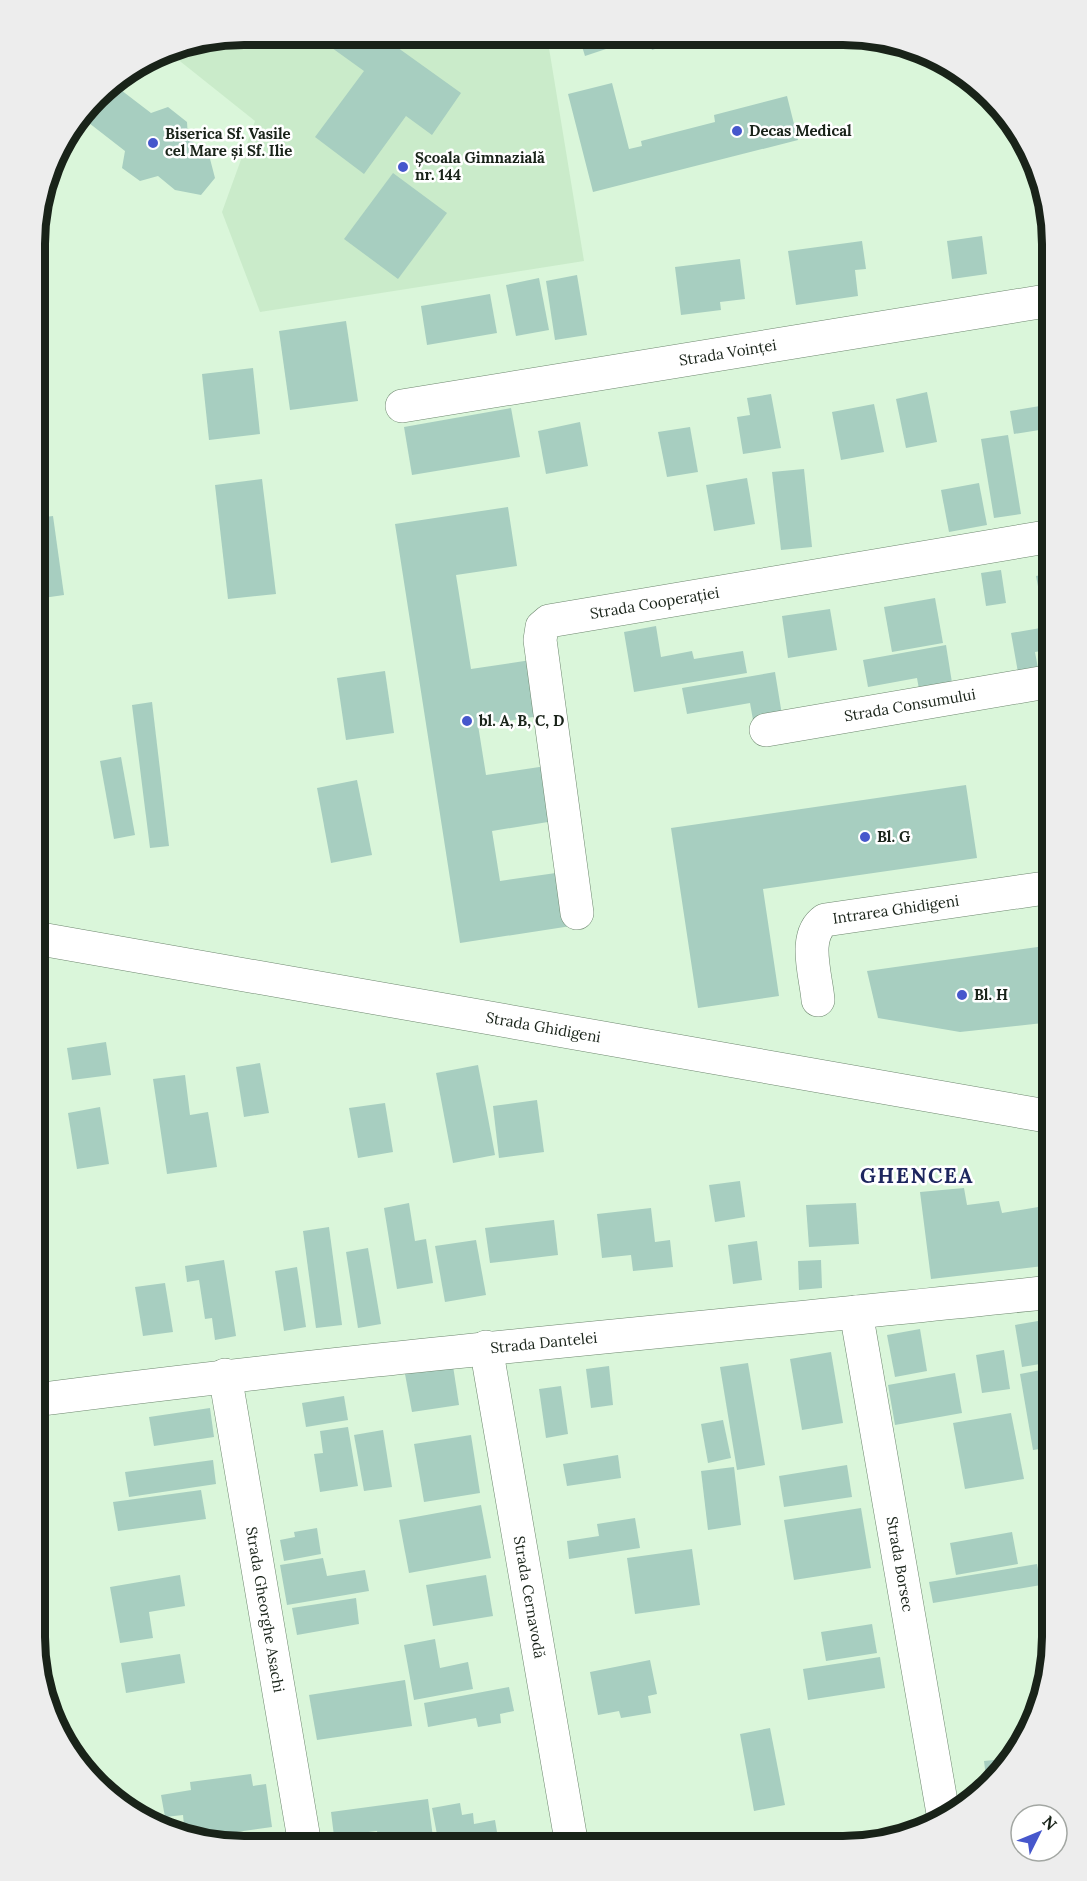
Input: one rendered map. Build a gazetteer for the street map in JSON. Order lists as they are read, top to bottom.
{
  "streets": {
    "street": [
      "Strada Voinței",
      "Strada Cooperației",
      "Strada Consumului",
      "Intrarea Ghidigeni",
      "Strada Ghidigeni",
      "Strada Dantelei",
      "Strada Borsec",
      "Strada Cernavodă",
      "Strada Gheorghe Asachi"
    ]
  },
  "crossings": [
    ["Strada Dantelei", "Strada Borsec"],
    ["Strada Dantelei", "Strada Cernavodă"],
    ["Strada Dantelei", "Strada Gheorghe Asachi"]
  ],
  "districts": ["GHENCEA"],
  "places": [
    "Decas Medical",
    "Biserica Sf. Vasile cel Mare și Sf. Ilie",
    "Școala Gimnazială nr. 144",
    "bl. A, B, C, D",
    "Bl. G",
    "Bl. H"
  ],
  "north": "top right"
}
